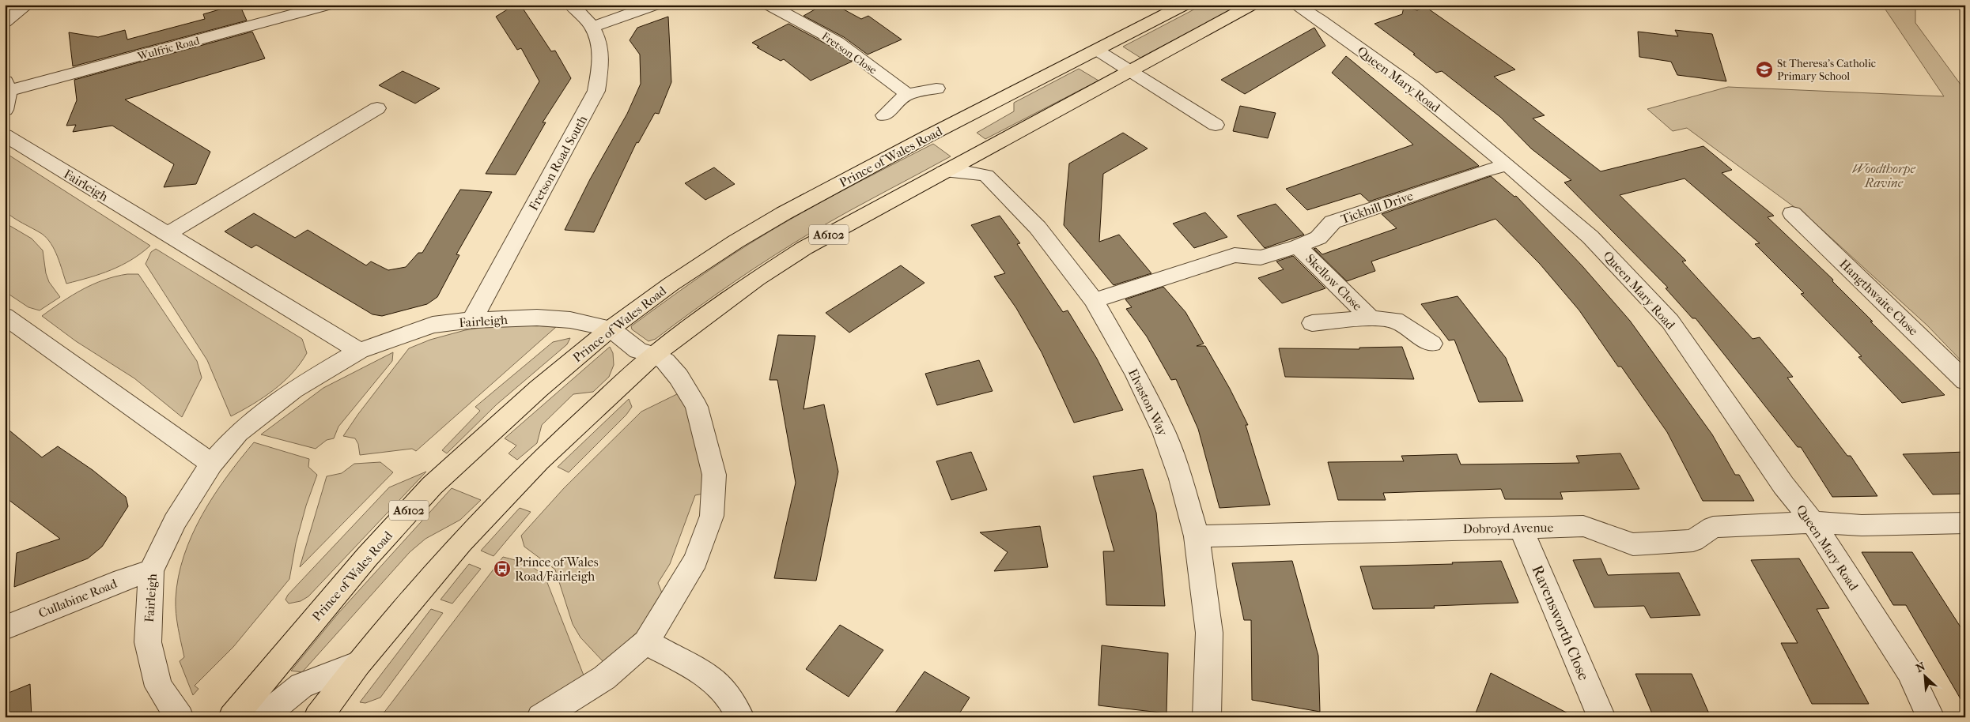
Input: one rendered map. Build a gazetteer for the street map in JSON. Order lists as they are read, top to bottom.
{
  "streets": {
    "highway": ["Prince of Wales Road", "A6102"],
    "street": [
      "Wulfric Road",
      "Fretson Close",
      "Queen Mary Road",
      "Fretson Road South",
      "Fairleigh",
      "Tickhill Drive",
      "Skellow Close",
      "Hangthwaite Close",
      "Elvaston Way",
      "Dobroyd Avenue",
      "Cullabine Road",
      "Ravensworth Close"
    ]
  },
  "crossings": [
    ["Queen Mary Road", "Tickhill Drive"],
    ["Queen Mary Road", "Dobroyd Avenue"],
    ["Prince of Wales Road", "Fairleigh"],
    ["Fretson Road South", "Fairleigh"],
    ["Fairleigh", "Cullabine Road"],
    ["Tickhill Drive", "Skellow Close"],
    ["Tickhill Drive", "Elvaston Way"],
    ["A6102", "Elvaston Way"],
    ["Elvaston Way", "Dobroyd Avenue"],
    ["Dobroyd Avenue", "Ravensworth Close"]
  ],
  "parks": ["Woodthorpe Ravine"],
  "places": {
    "school or university": ["St Theresa's Catholic Primary School"],
    "bus stop": ["Prince of Wales Road/Fairleigh"]
  },
  "north": "top left"
}
